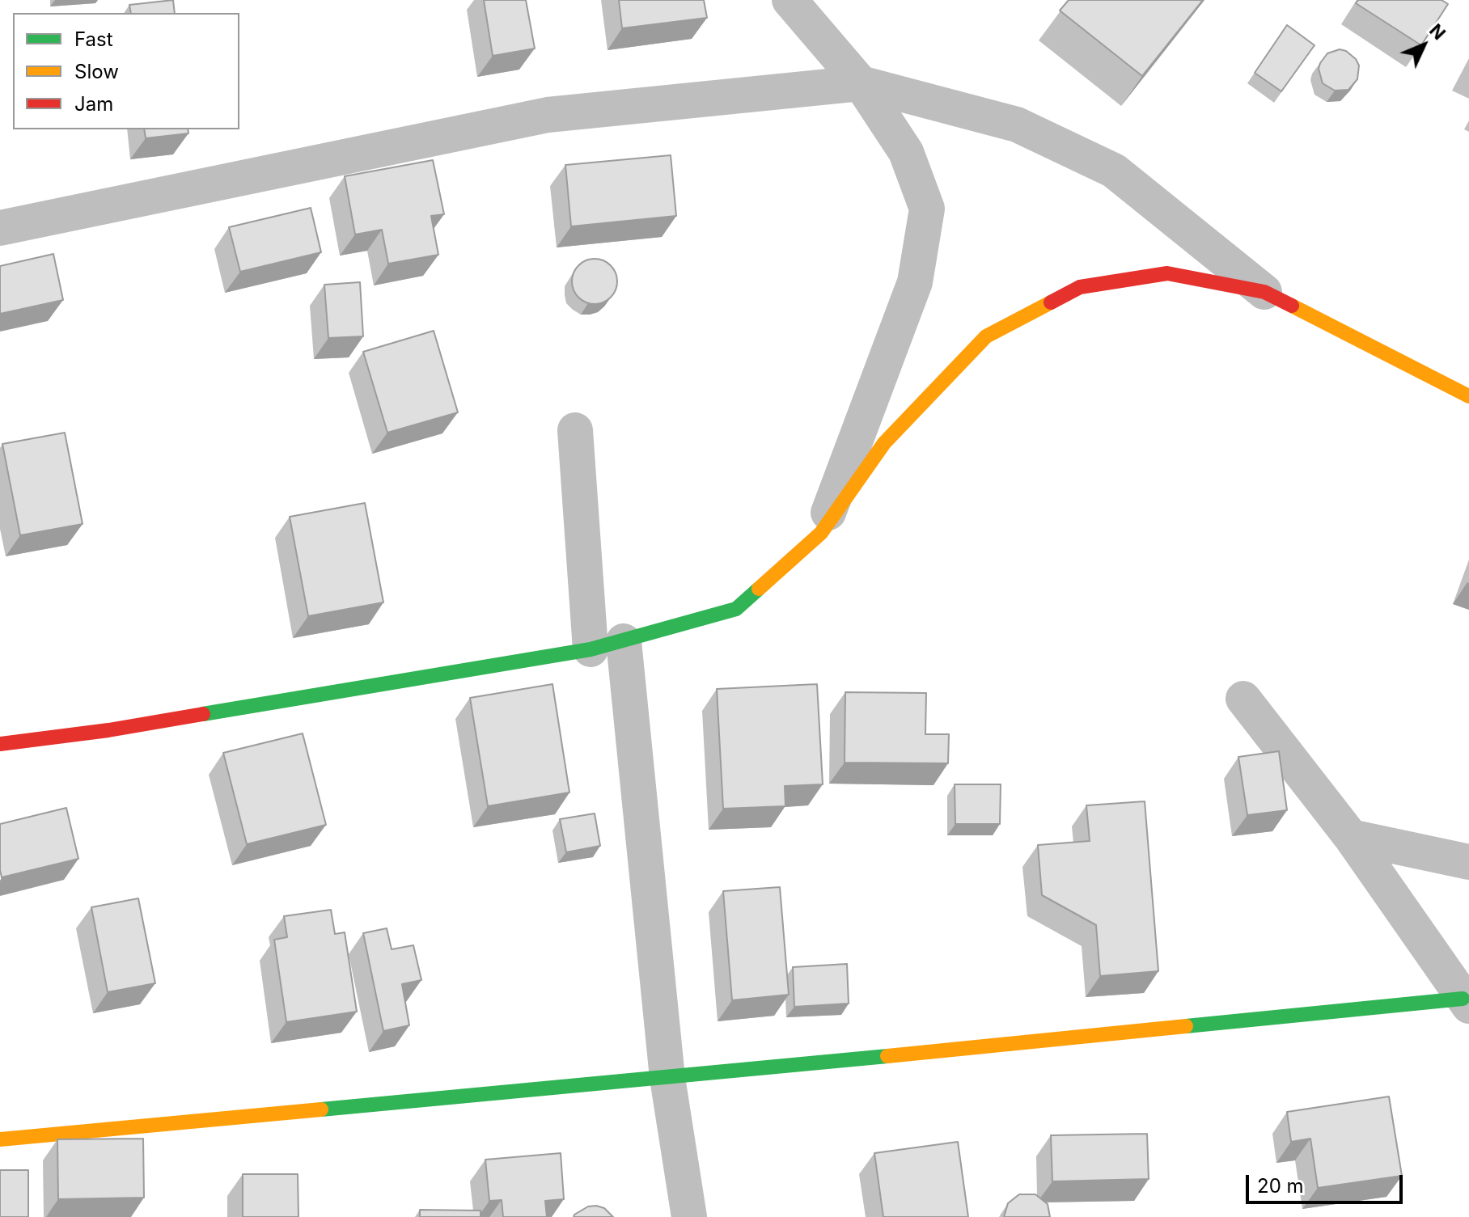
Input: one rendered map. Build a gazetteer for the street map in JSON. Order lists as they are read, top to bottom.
{
  "legend": ["Fast", "Slow", "Jam"],
  "scale_bar": "20 m",
  "north": "top right"
}
